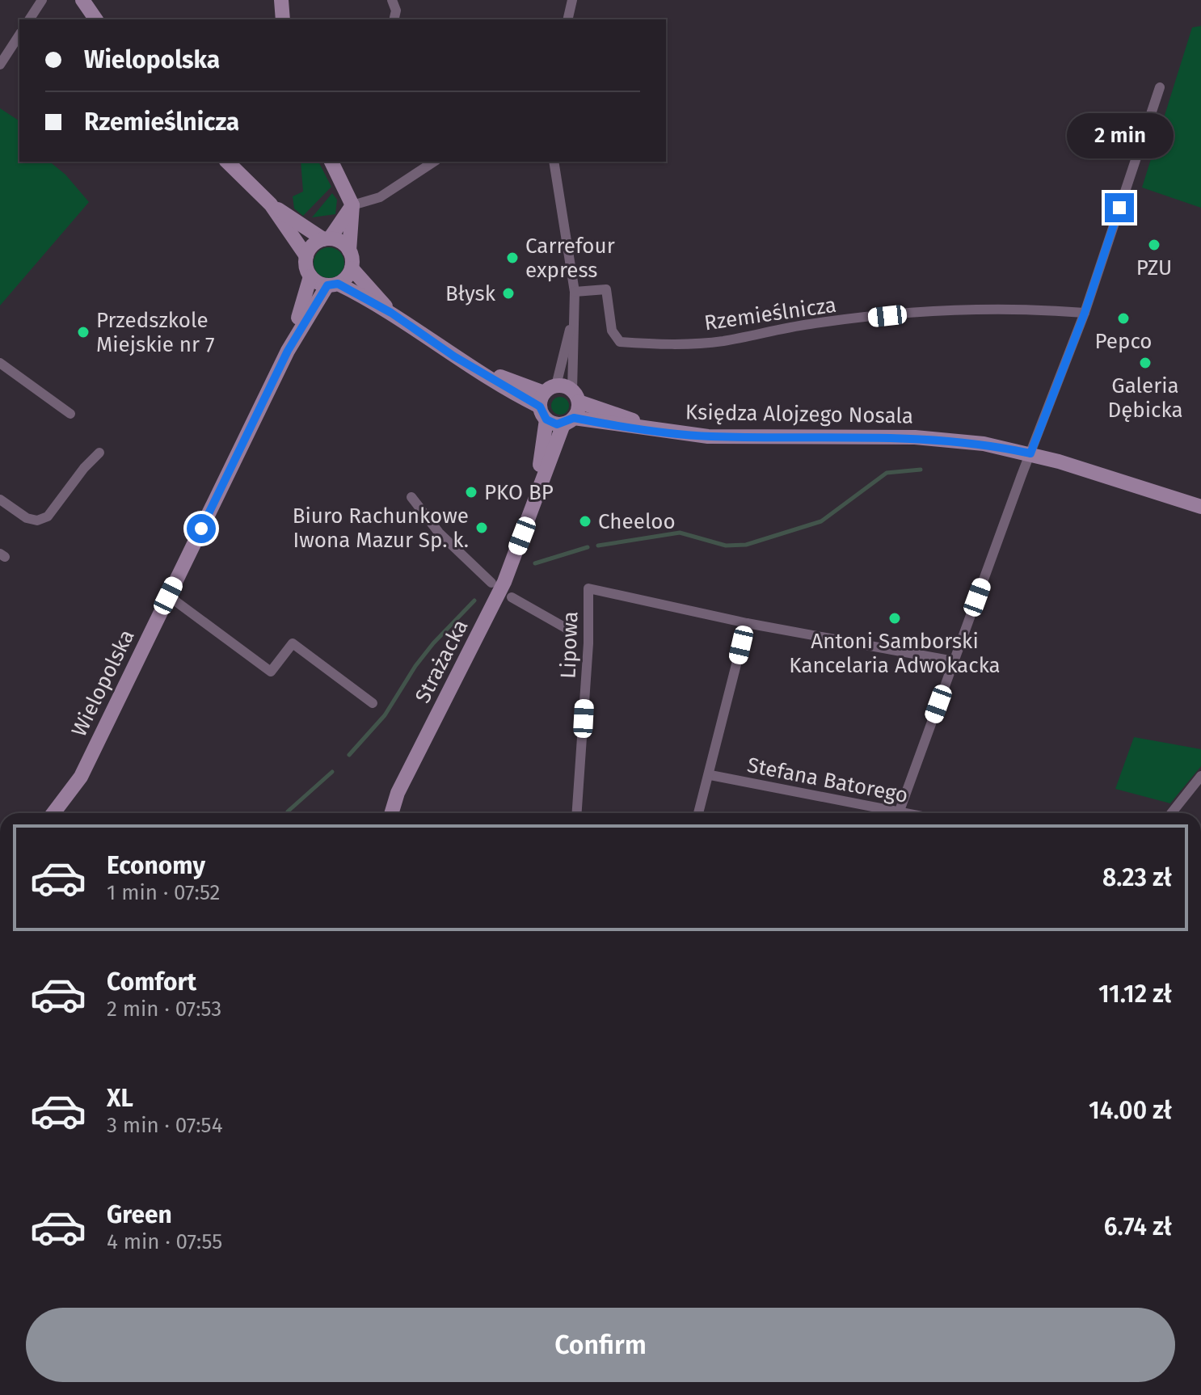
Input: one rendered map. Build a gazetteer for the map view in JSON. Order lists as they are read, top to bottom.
{
  "streets": {
    "street": [
      "Rzemieślnicza",
      "Księdza Alojzego Nosala",
      "Lipowa",
      "Strażacka",
      "Wielopolska",
      "Stefana Batorego"
    ]
  },
  "crossings": [
    ["Rzemieślnicza", "Strażacka"],
    ["Księdza Alojzego Nosala", "Strażacka"]
  ],
  "places": [
    "PZU",
    "Carrefour express",
    "Błysk",
    "Pepco",
    "Przedszkole Miejskie nr 7",
    "Galeria Dębicka",
    "PKO BP",
    "Cheeloo",
    "Biuro Rachunkowe Iwona Mazur Sp. k.",
    "Antoni Samborski Kancelaria Adwokacka"
  ],
  "page": {
    "banner": ["Wielopolska", "Rzemieślnicza"],
    "bubble": "2 min",
    "list": [
      {
        "name": "Economy",
        "note": "1 min · 07:52",
        "value": "8.23 zł"
      },
      {
        "name": "Comfort",
        "note": "2 min · 07:53",
        "value": "11.12 zł"
      },
      {
        "name": "XL",
        "note": "3 min · 07:54",
        "value": "14.00 zł"
      },
      {
        "name": "Green",
        "note": "4 min · 07:55",
        "value": "6.74 zł"
      }
    ],
    "buttons": "Confirm"
  }
}
